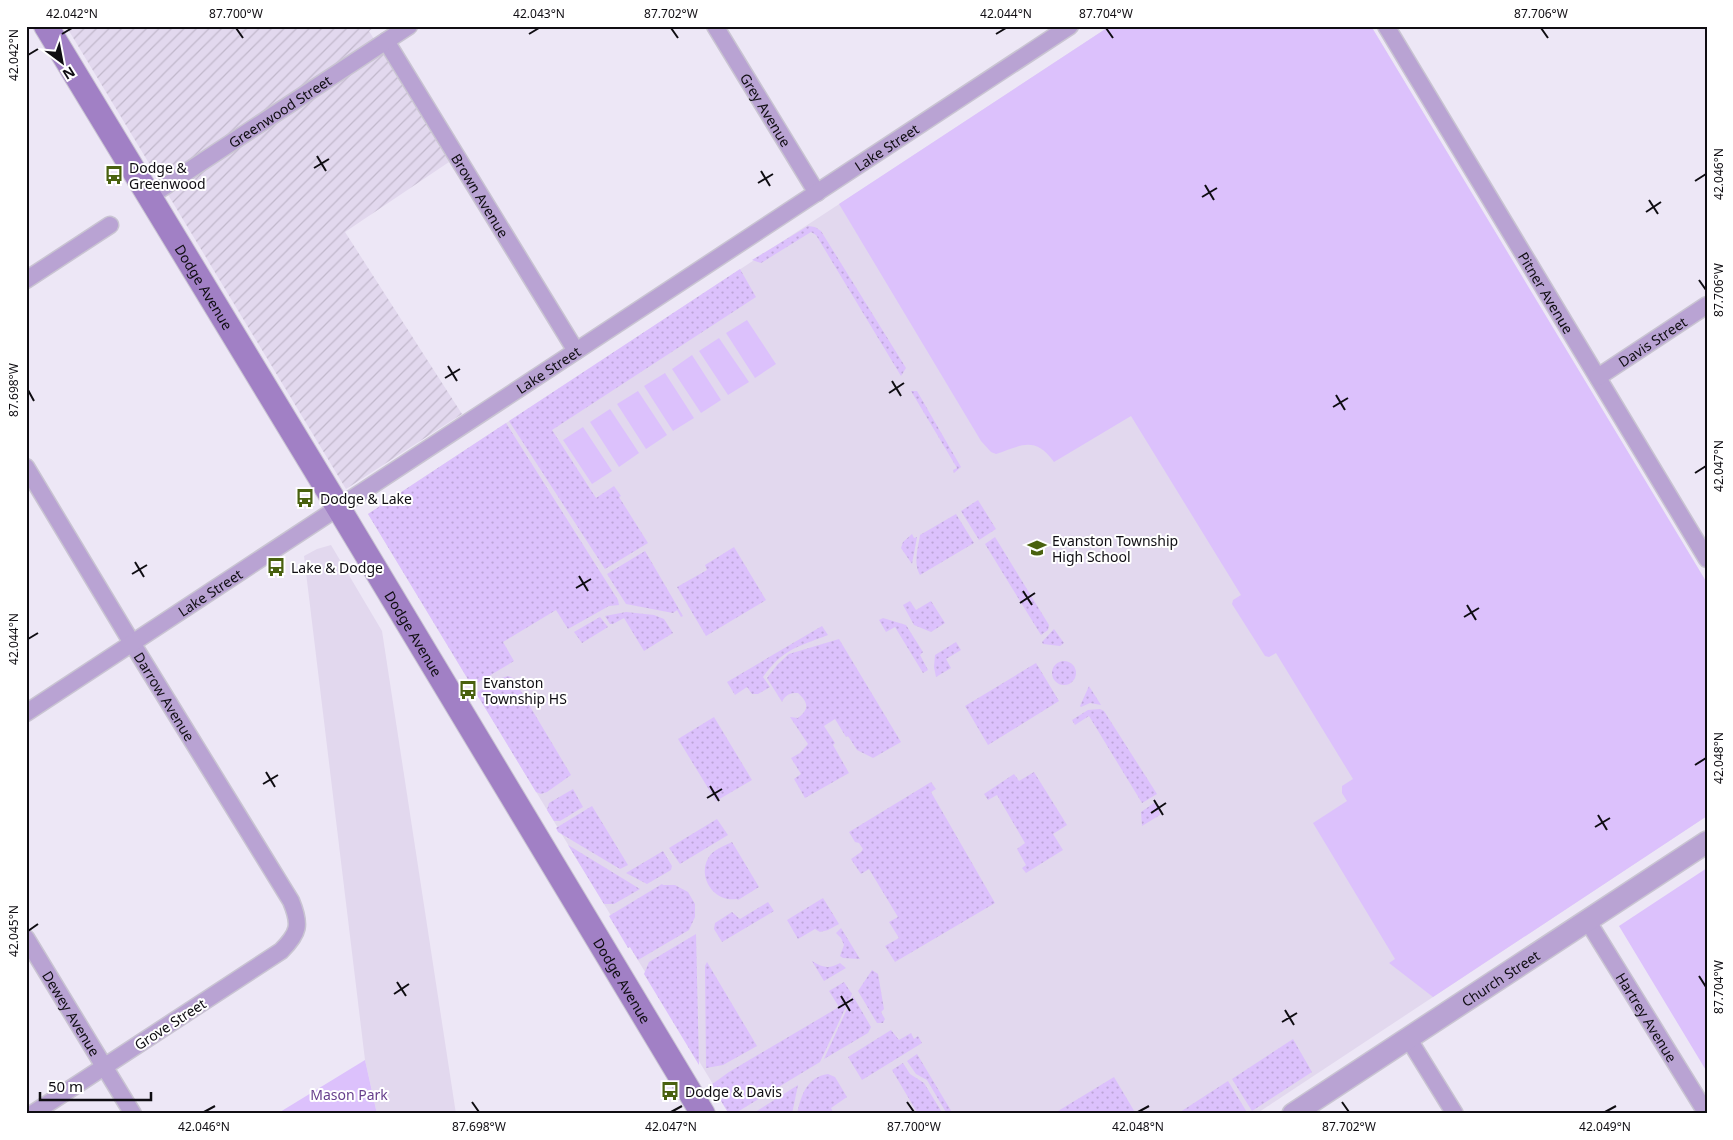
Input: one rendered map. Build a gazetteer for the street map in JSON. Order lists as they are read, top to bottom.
{
  "streets": {
    "main road": ["Dodge Avenue"],
    "street": [
      "Grey Avenue",
      "Greenwood Street",
      "Lake Street",
      "Brown Avenue",
      "Pitner Avenue",
      "Davis Street",
      "Darrow Avenue",
      "Church Street",
      "Dewey Avenue",
      "Hartrey Avenue",
      "Grove Street"
    ]
  },
  "crossings": [
    ["Grey Avenue", "Lake Street"],
    ["Greenwood Street", "Brown Avenue"],
    ["Greenwood Street", "Dodge Avenue"],
    ["Lake Street", "Brown Avenue"],
    ["Lake Street", "Dodge Avenue"],
    ["Lake Street", "Darrow Avenue"],
    ["Pitner Avenue", "Davis Street"],
    ["Darrow Avenue", "Grove Street"],
    ["Church Street", "Hartrey Avenue"],
    ["Dewey Avenue", "Grove Street"]
  ],
  "parks": ["Mason Park"],
  "places": {
    "bus stop": [
      "Dodge & Greenwood",
      "Dodge & Lake",
      "Lake & Dodge",
      "Evanston Township HS",
      "Dodge & Davis"
    ],
    "school or university": ["Evanston Township High School"]
  },
  "scale_bar": "50 m",
  "north": "bottom right",
  "coordinates": [
    "42.042°N",
    "87.700°W",
    "42.043°N",
    "87.702°W",
    "42.044°N",
    "87.704°W",
    "87.706°W",
    "42.046°N",
    "87.698°W",
    "42.047°N",
    "42.048°N",
    "42.045°N",
    "42.049°N"
  ]
}
